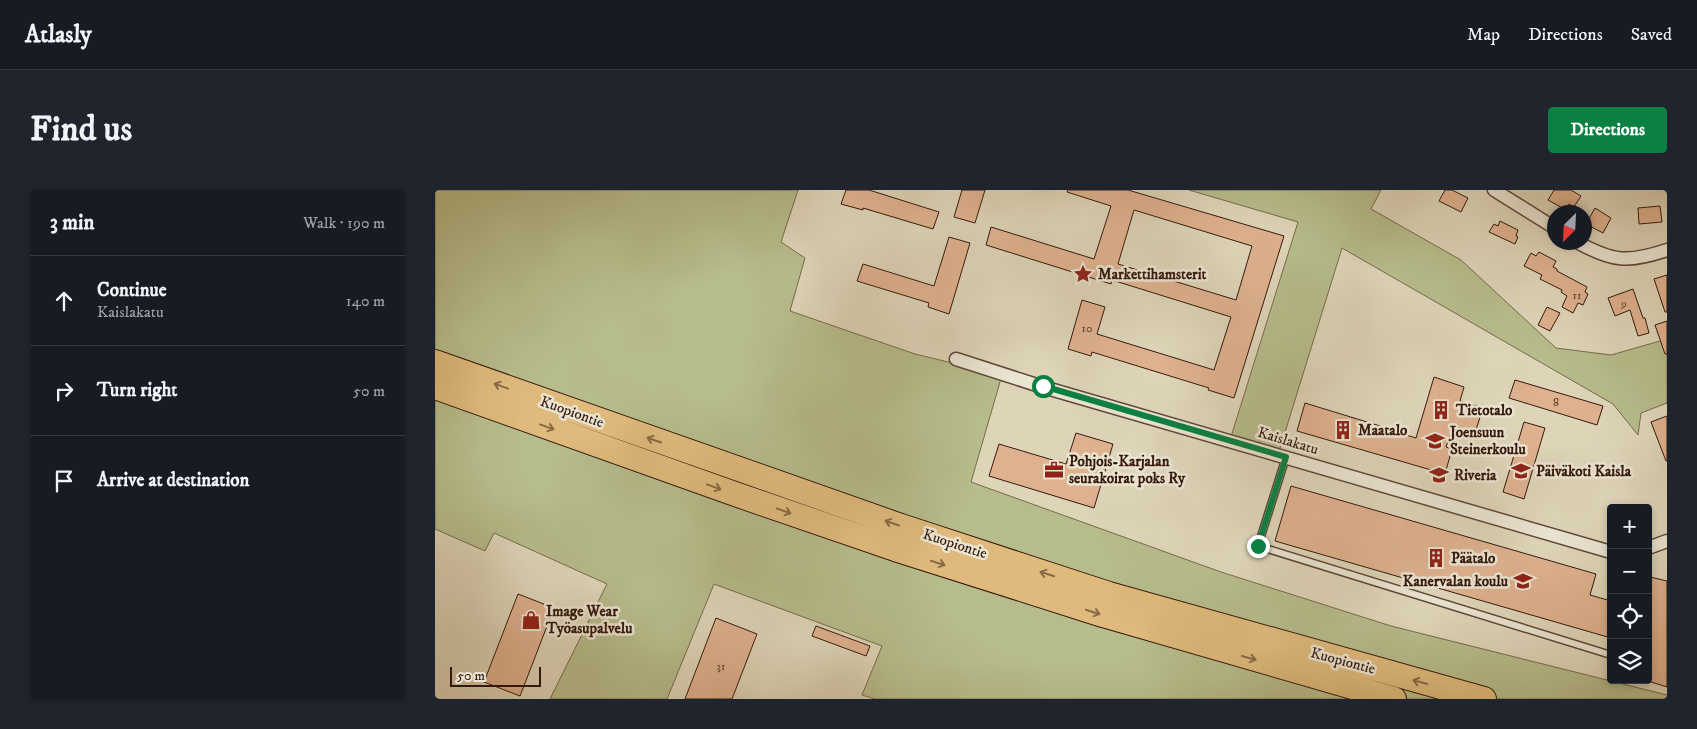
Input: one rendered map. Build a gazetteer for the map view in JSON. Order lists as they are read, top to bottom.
{
  "streets": {
    "highway": ["Kuopiontie"],
    "street": ["Kaislakatu"]
  },
  "places": {
    "place": ["Markettihamsterit"],
    "building": ["Tietotalo", "Maatalo", "Päätalo"],
    "school or university": [
      "Joensuun Steinerkoulu",
      "Päiväkoti Kaisla",
      "Riveria",
      "Kanervalan koulu"
    ],
    "office": ["Pohjois-Karjalan seurakoirat poks Ry"],
    "shop": ["Image Wear Työasupalvelu"]
  },
  "house_numbers": [
    "11",
    "9",
    "10",
    "8",
    "31"
  ],
  "scale_bar": "50 m",
  "north": "bottom left",
  "page": {
    "header": "Atlasly",
    "nav": ["Map", "Directions", "Saved"],
    "buttons": "Directions",
    "title": "Find us",
    "heading": ["3 min", "Walk · 190 m"],
    "list": [
      ["Continue", "Kaislakatu", "140 m"],
      ["Turn right", "50 m"],
      "Arrive at destination"
    ],
    "map_buttons": ["+", "−"],
    "scale": "50 m"
  }
}
